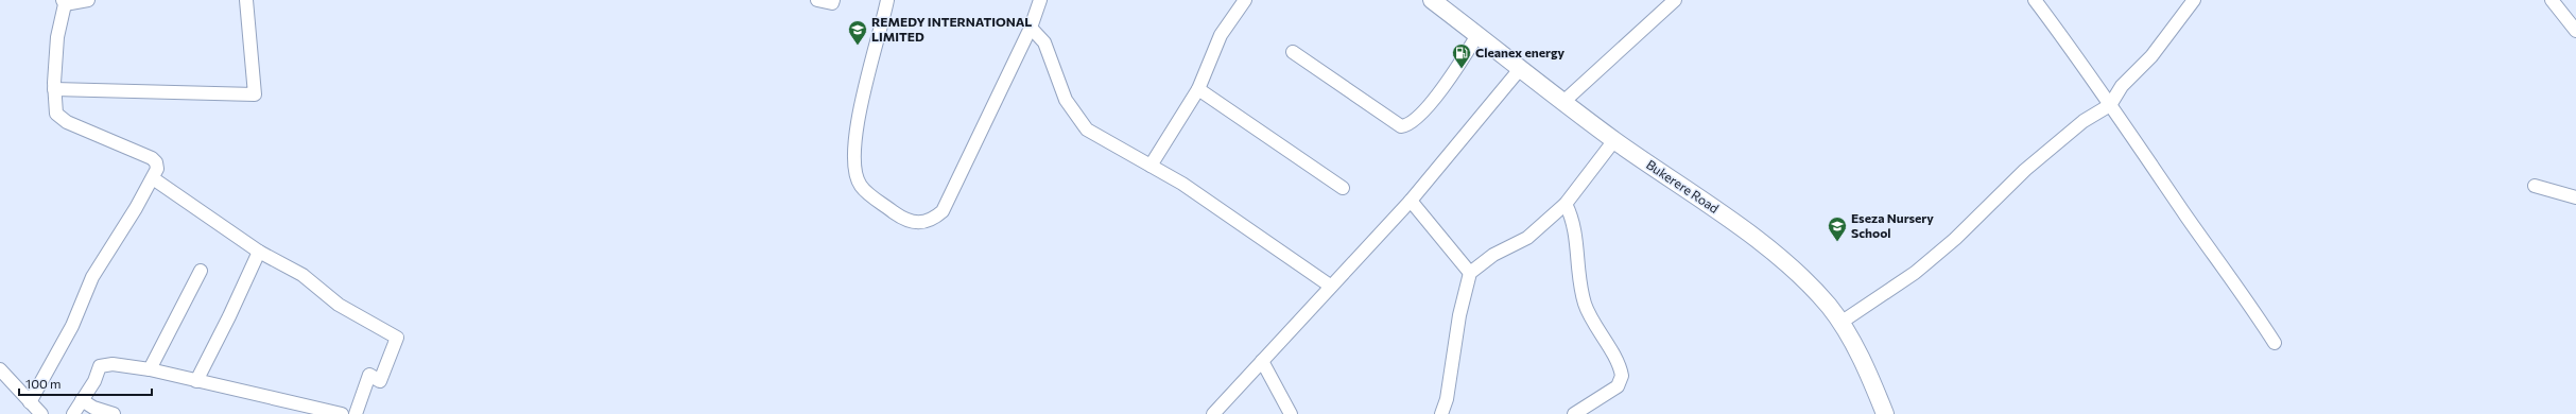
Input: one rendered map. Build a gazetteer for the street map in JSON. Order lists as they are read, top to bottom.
{
  "streets": {
    "main road": ["Bukerere Road"]
  },
  "places": {
    "school or university": ["REMEDY INTERNATIONAL LIMITED", "Eseza Nursery School"],
    "fuel station": ["Cleanex energy"]
  },
  "scale_bar": "100 m"
}
